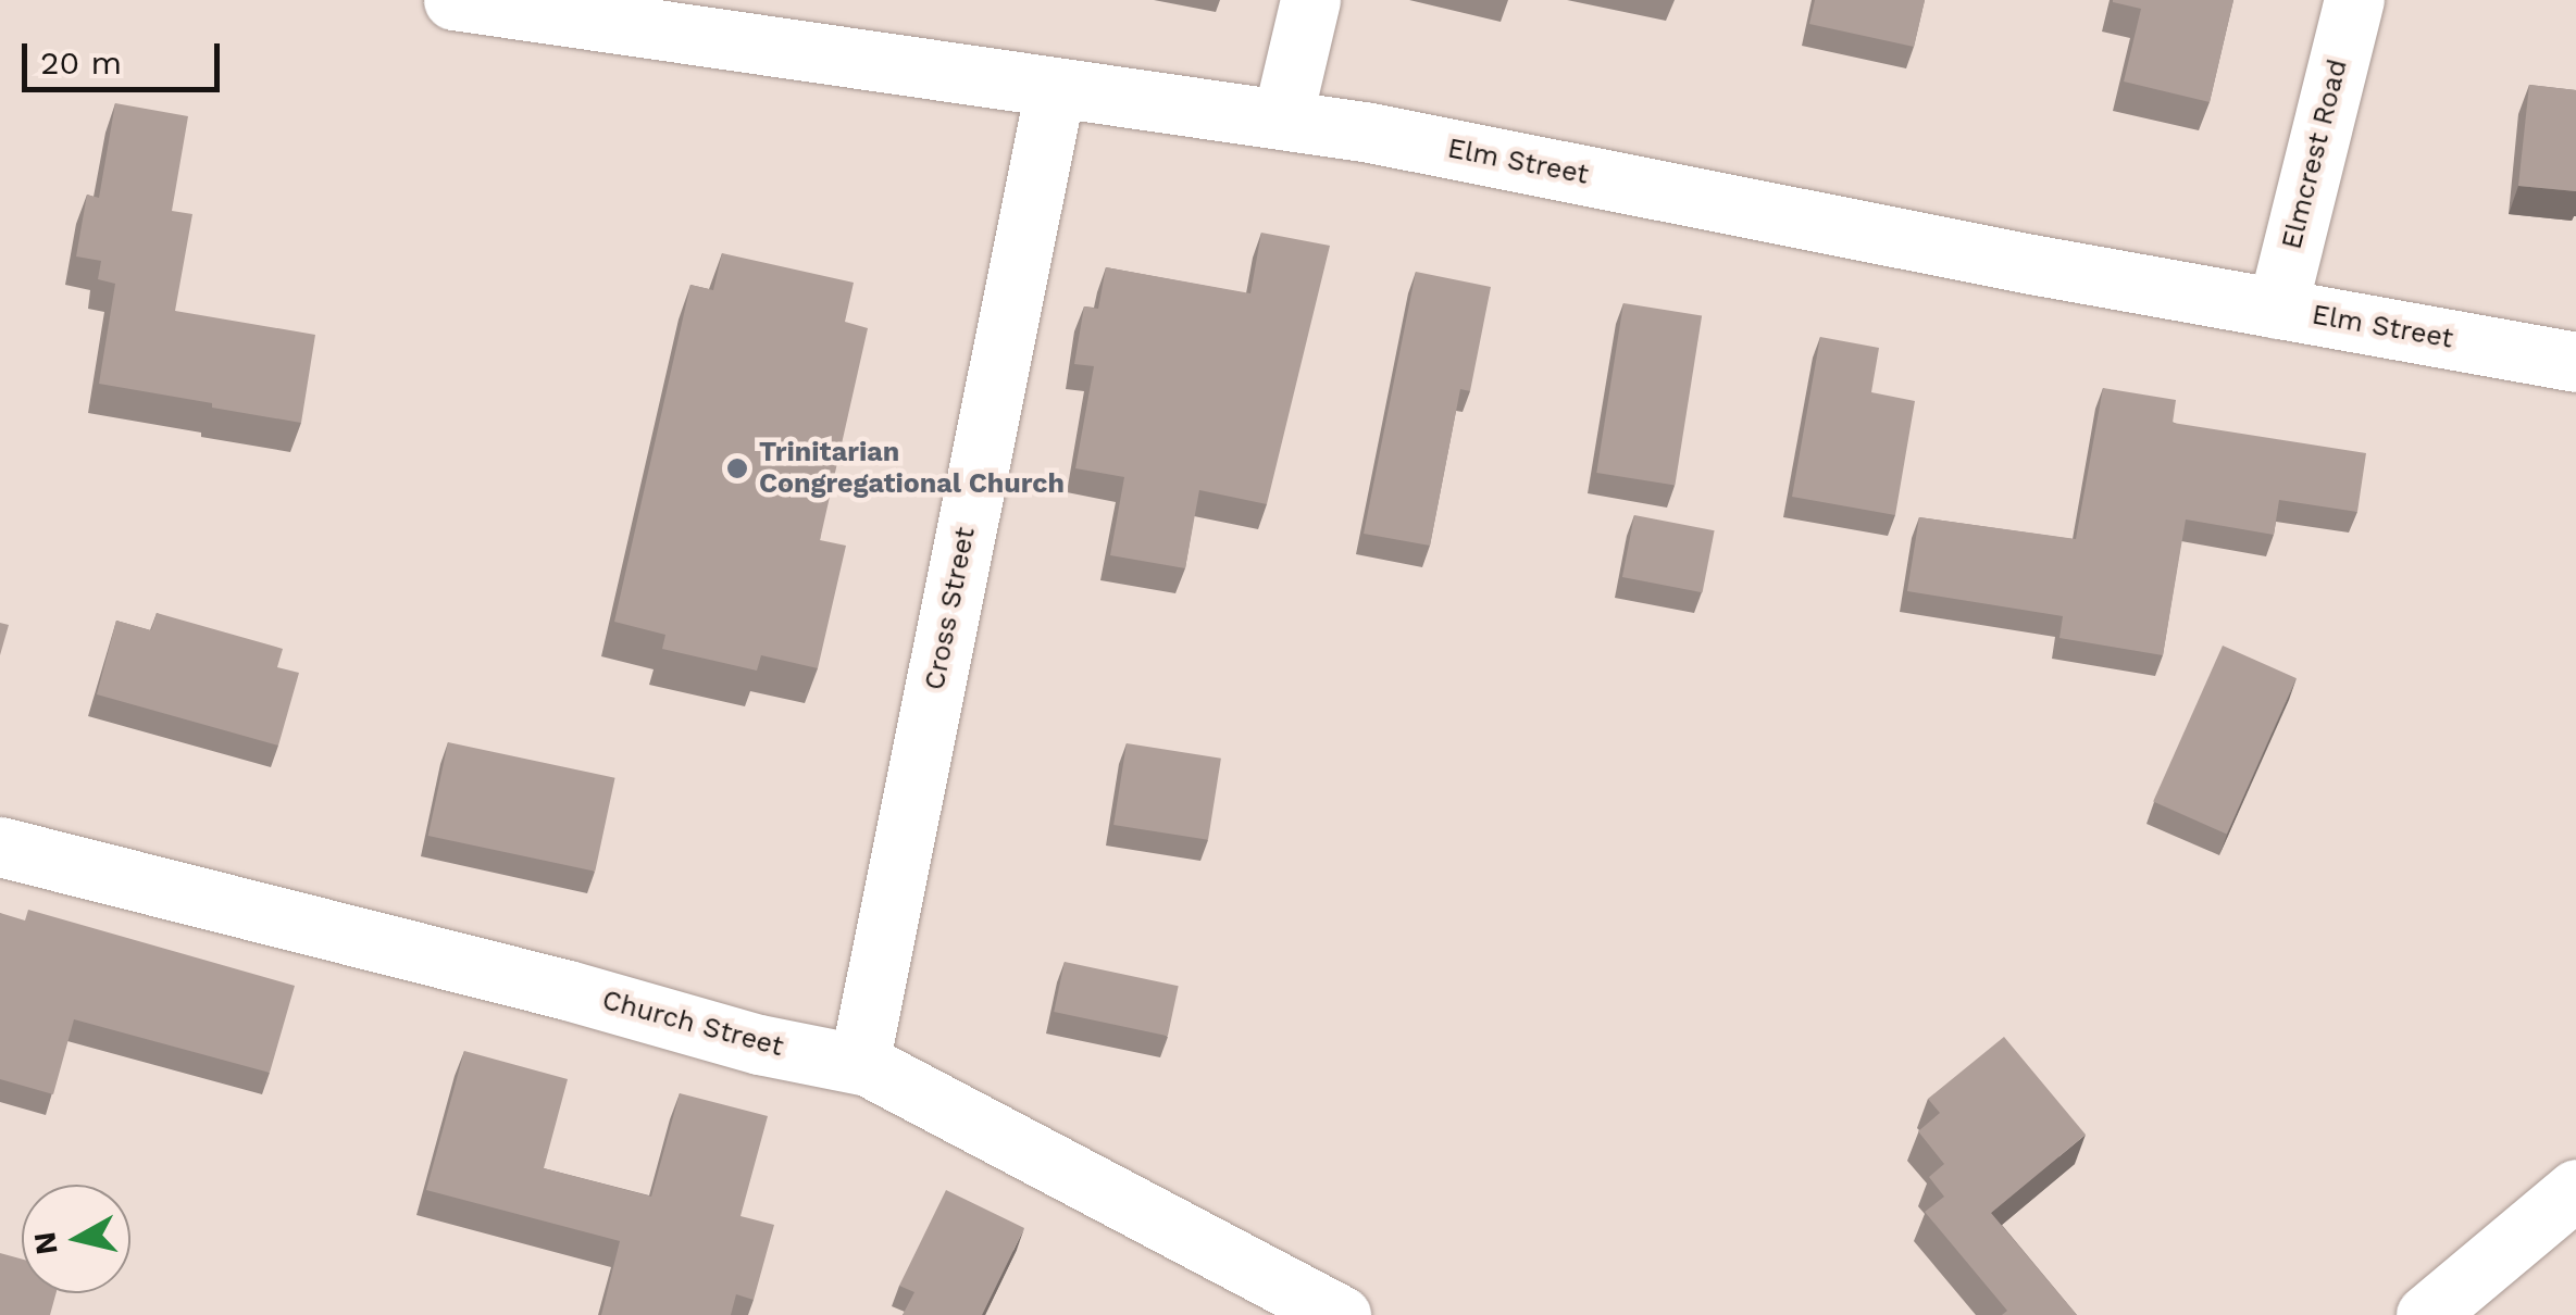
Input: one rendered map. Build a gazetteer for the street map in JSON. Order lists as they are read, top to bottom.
{
  "streets": {
    "street": [
      "Elmcrest Road",
      "Elm Street",
      "Cross Street",
      "Church Street"
    ]
  },
  "crossings": [
    ["Elmcrest Road", "Elm Street"],
    ["Elm Street", "Cross Street"],
    ["Cross Street", "Church Street"]
  ],
  "places": ["Trinitarian Congregational Church"],
  "scale_bar": "20 m",
  "north": "left"
}
